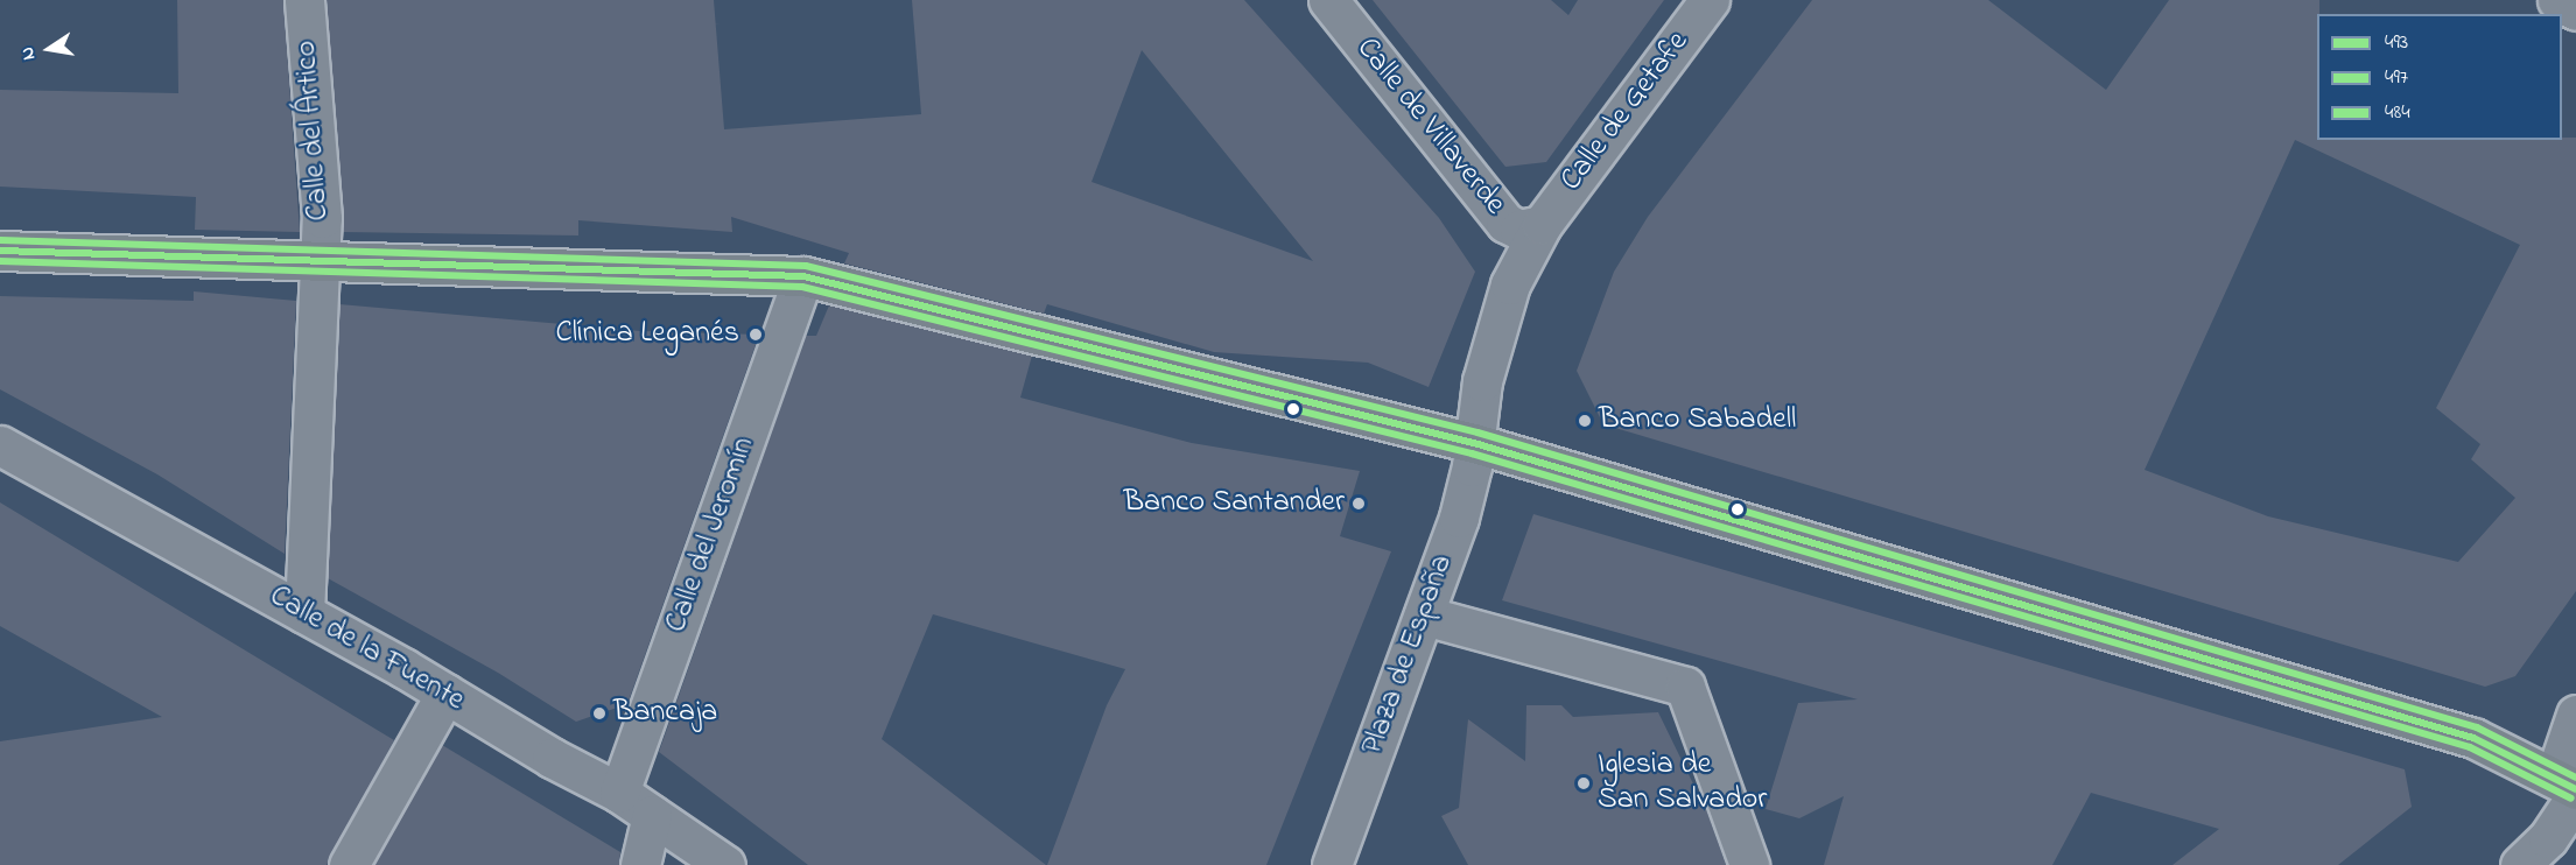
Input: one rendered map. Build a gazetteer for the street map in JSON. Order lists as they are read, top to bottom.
{
  "streets": {
    "street": [
      "Calle de Getafe",
      "Calle de Villaverde",
      "Calle del Ártico",
      "Calle del Jeromín",
      "Calle de la Fuente",
      "Plaza de España"
    ]
  },
  "crossings": [
    ["Calle de Getafe", "Calle de Villaverde"],
    ["Calle de Getafe", "Plaza de España"],
    ["Calle del Ártico", "Calle de la Fuente"],
    ["Calle del Jeromín", "Calle de la Fuente"]
  ],
  "places": [
    "Clínica Leganés",
    "Banco Sabadell",
    "Banco Santander",
    "Bancaja",
    "Iglesia de San Salvador"
  ],
  "lines": ["transit line 484", "transit line 493", "transit line 497"],
  "legend": ["493", "497", "484"],
  "north": "left"
}
